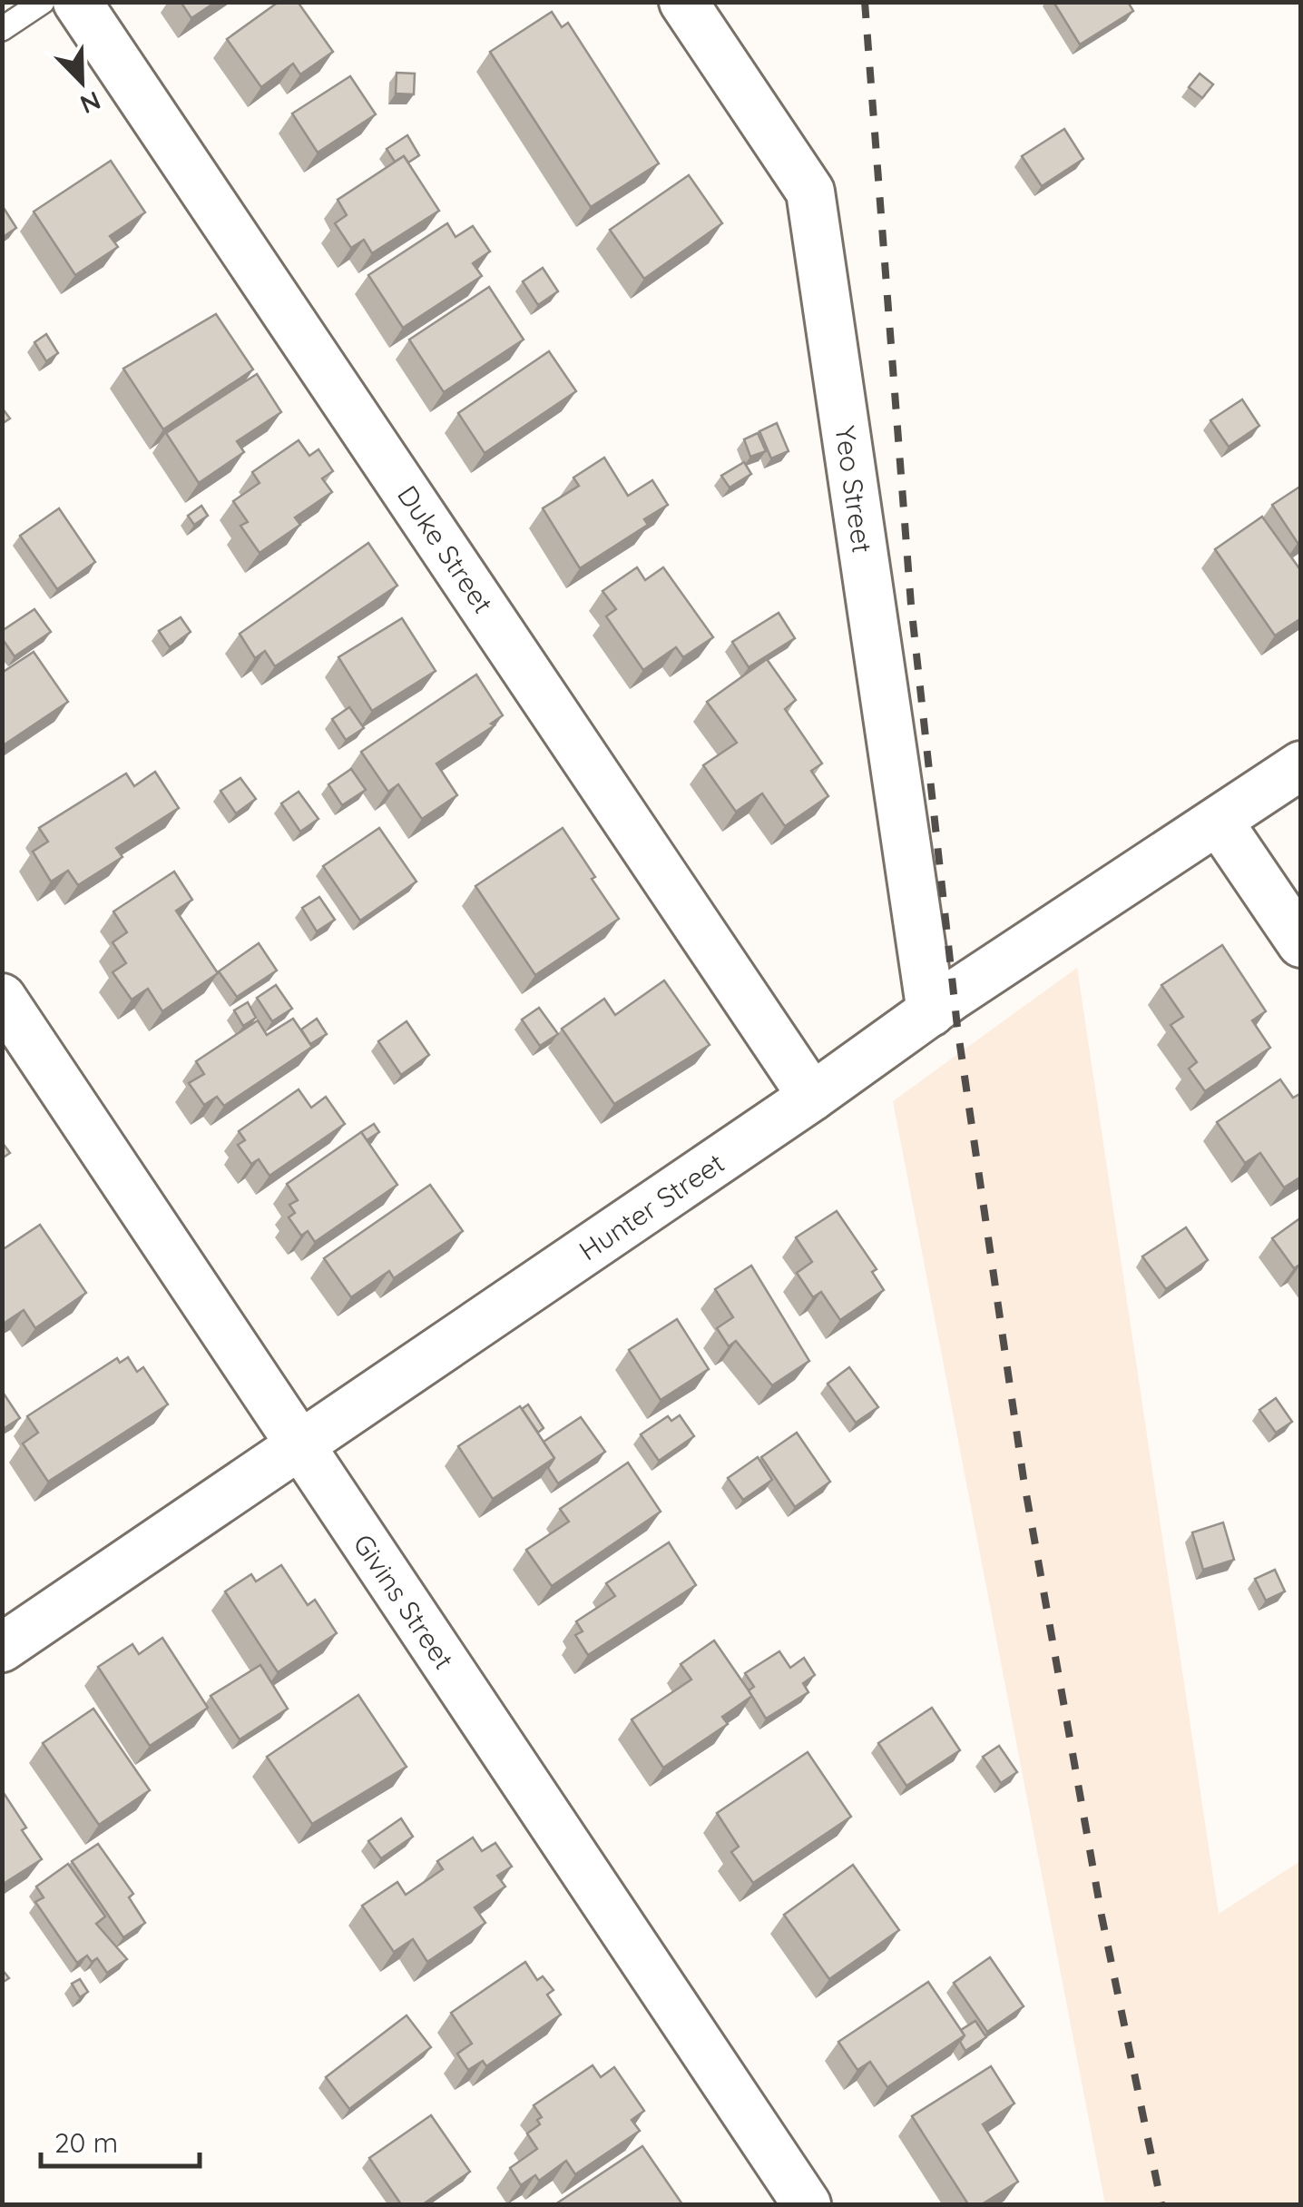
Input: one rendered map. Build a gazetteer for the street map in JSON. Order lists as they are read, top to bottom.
{
  "streets": {
    "street": [
      "Yeo Street",
      "Duke Street",
      "Hunter Street",
      "Givins Street"
    ]
  },
  "crossings": [
    ["Yeo Street", "Hunter Street"],
    ["Duke Street", "Hunter Street"],
    ["Hunter Street", "Givins Street"]
  ],
  "scale_bar": "20 m",
  "north": "bottom right"
}
